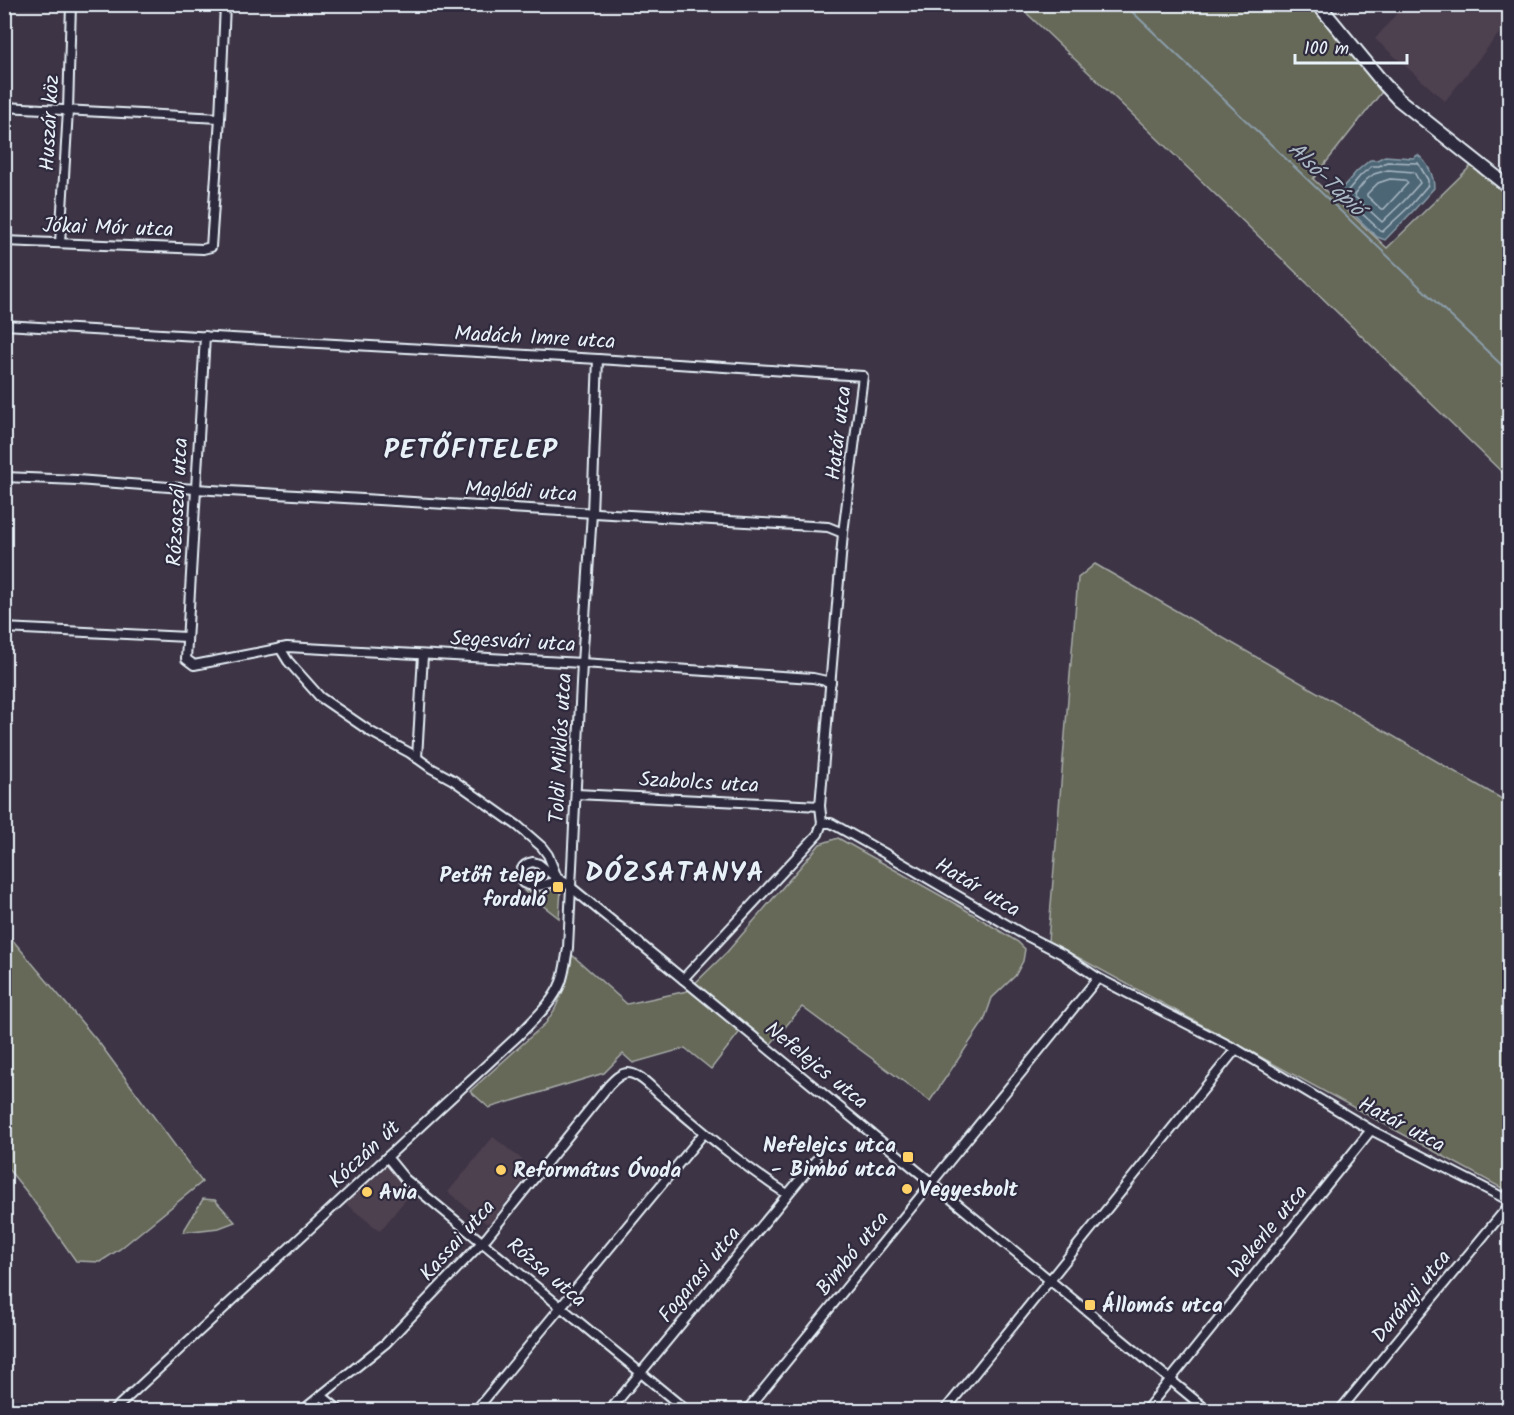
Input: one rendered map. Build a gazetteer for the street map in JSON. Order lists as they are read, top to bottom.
{
  "streets": {
    "street": [
      "Huszár köz",
      "Jókai Mór utca",
      "Madách Imre utca",
      "Határ utca",
      "Maglódi utca",
      "Rózsaszál utca",
      "Segesvári utca",
      "Toldi Miklós utca",
      "Szabolcs utca",
      "Nefelejcs utca",
      "Kóczán út",
      "Wekerle utca",
      "Kassai utca",
      "Bimbó utca",
      "Rózsa utca",
      "Fogarasi utca",
      "Darányi utca"
    ]
  },
  "crossings": [
    ["Huszár köz", "Jókai Mór utca"],
    ["Madách Imre utca", "Határ utca"],
    ["Madách Imre utca", "Rózsaszál utca"],
    ["Madách Imre utca", "Toldi Miklós utca"],
    ["Határ utca", "Maglódi utca"],
    ["Határ utca", "Segesvári utca"],
    ["Határ utca", "Szabolcs utca"],
    ["Határ utca", "Wekerle utca"],
    ["Határ utca", "Bimbó utca"],
    ["Határ utca", "Darányi utca"],
    ["Maglódi utca", "Rózsaszál utca"],
    ["Maglódi utca", "Toldi Miklós utca"],
    ["Rózsaszál utca", "Segesvári utca"],
    ["Segesvári utca", "Toldi Miklós utca"],
    ["Toldi Miklós utca", "Szabolcs utca"],
    ["Toldi Miklós utca", "Nefelejcs utca"],
    ["Toldi Miklós utca", "Kóczán út"],
    ["Nefelejcs utca", "Kóczán út"],
    ["Nefelejcs utca", "Wekerle utca"],
    ["Nefelejcs utca", "Bimbó utca"],
    ["Kóczán út", "Rózsa utca"],
    ["Kassai utca", "Rózsa utca"],
    ["Rózsa utca", "Fogarasi utca"]
  ],
  "districts": ["PETŐFITELEP", "DÓZSATANYA"],
  "water": ["Alsó-Tápió"],
  "places": {
    "transit": ["Petőfi telep forduló", "Nefelejcs utca - Bimbó utca", "Állomás utca"],
    "other": ["Református Óvoda", "Vegyesbolt", "Avia"]
  },
  "scale_bar": "100 m"
}
